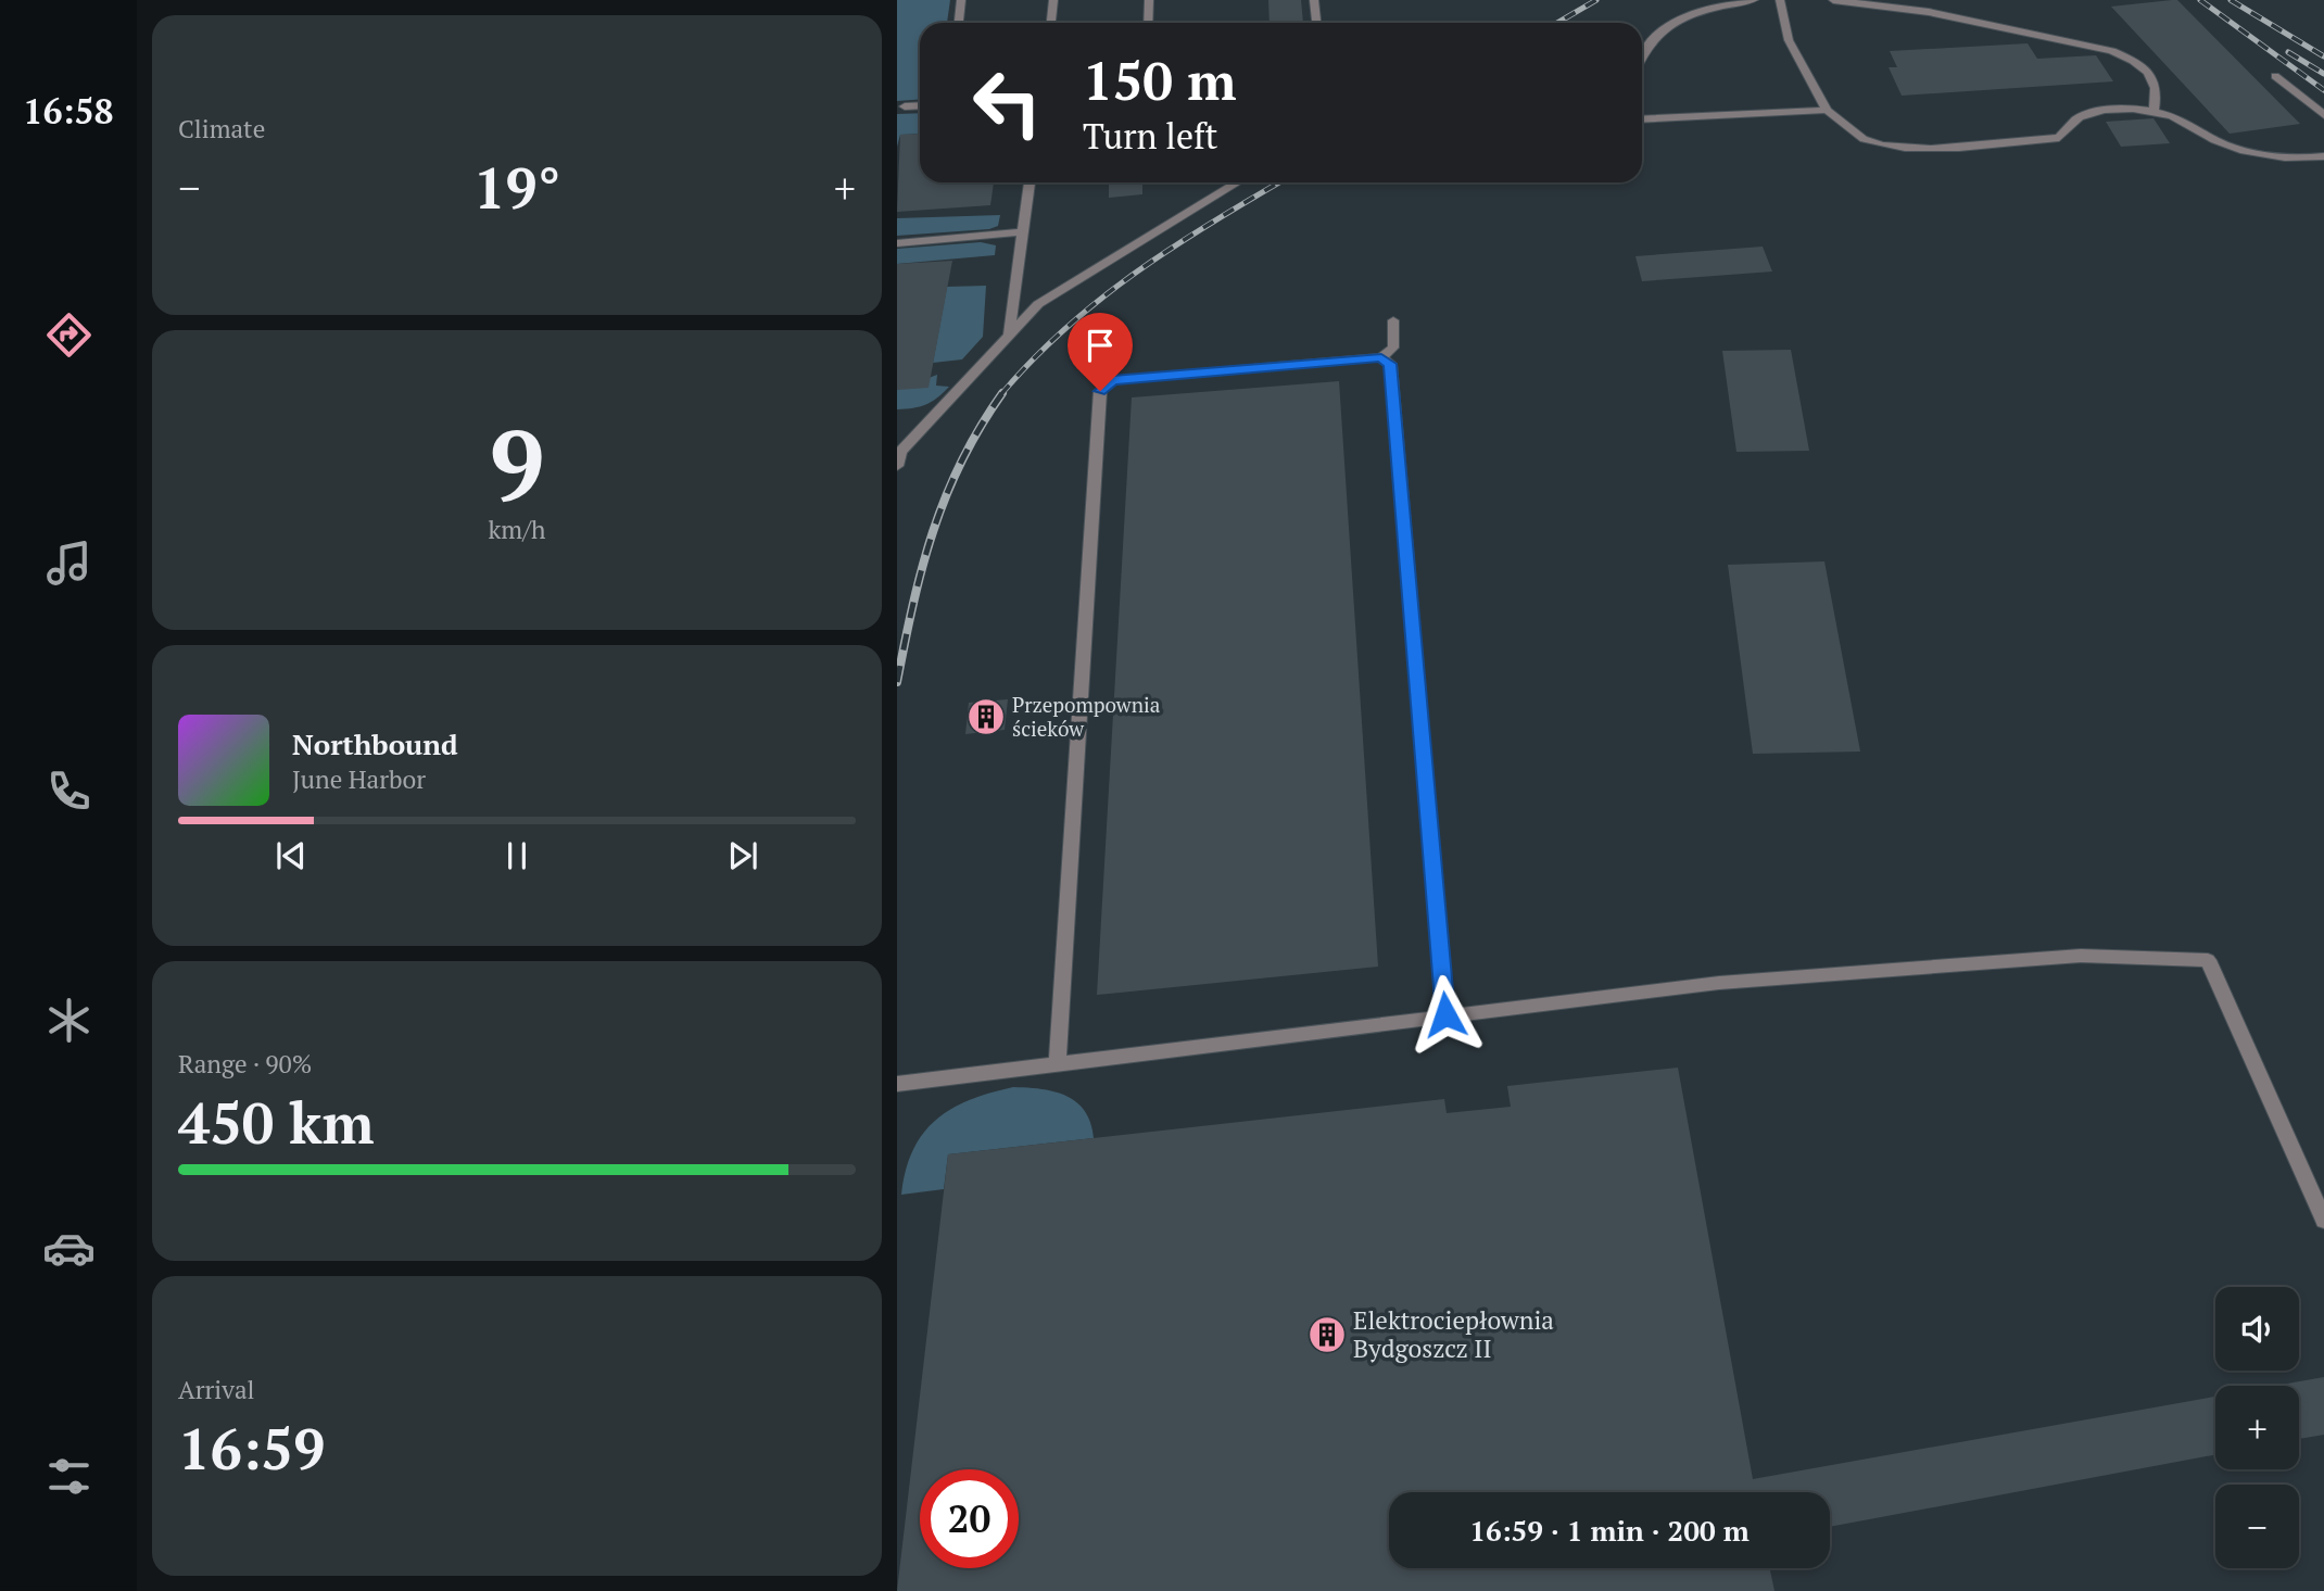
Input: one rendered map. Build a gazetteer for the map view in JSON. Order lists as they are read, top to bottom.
{
  "places": {
    "building": ["Przepompownia ścieków", "Elektrociepłownia Bydgoszcz II"]
  },
  "page": {
    "tabs": "16:58",
    "tile": [
      "Climate",
      ["9", "km/h"],
      ["Range · 90%", "450 km"],
      ["Arrival", "16:59"]
    ],
    "turn": ["150 m", "Turn left"],
    "heat": ["−", "19°", "+"],
    "song": ["Northbound", "June Harbor"],
    "map_buttons": ["+", "−"],
    "limit": "20",
    "trip": "16:59 · 1 min · 200 m"
  }
}
